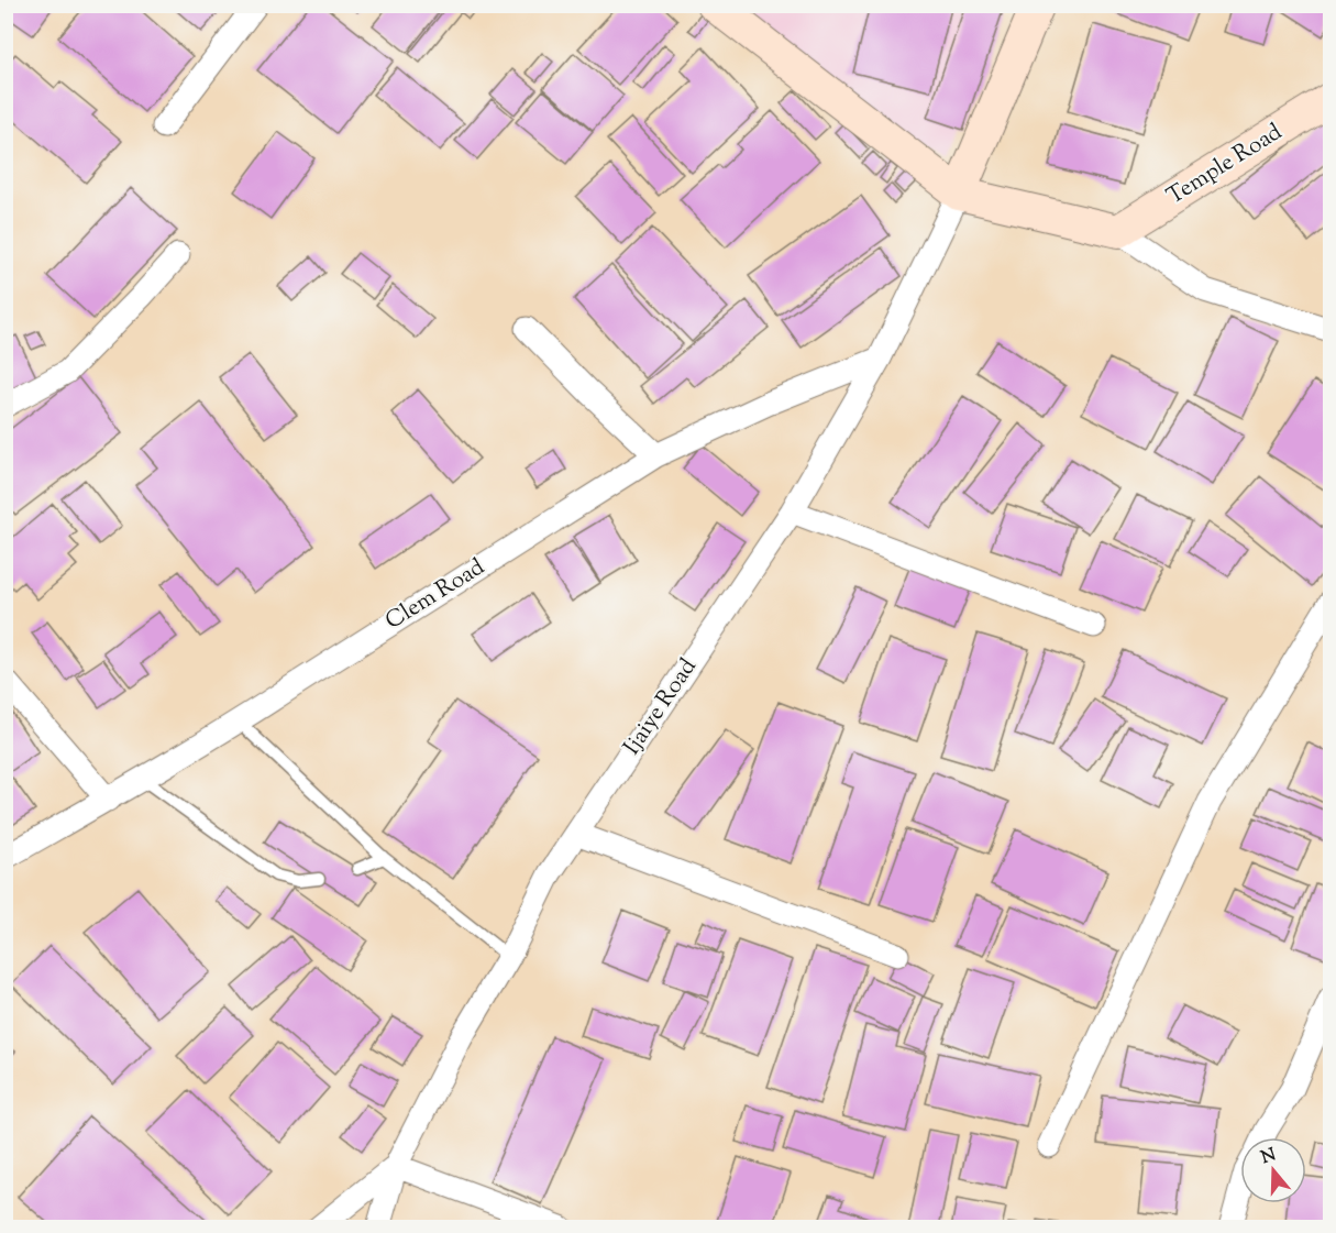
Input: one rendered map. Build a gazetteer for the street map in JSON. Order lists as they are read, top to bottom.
{
  "streets": {
    "street": ["Temple Road", "Clem Road", "Ijaiye Road"]
  },
  "crossings": [
    ["Clem Road", "Ijaiye Road"]
  ],
  "north": "top"
}
